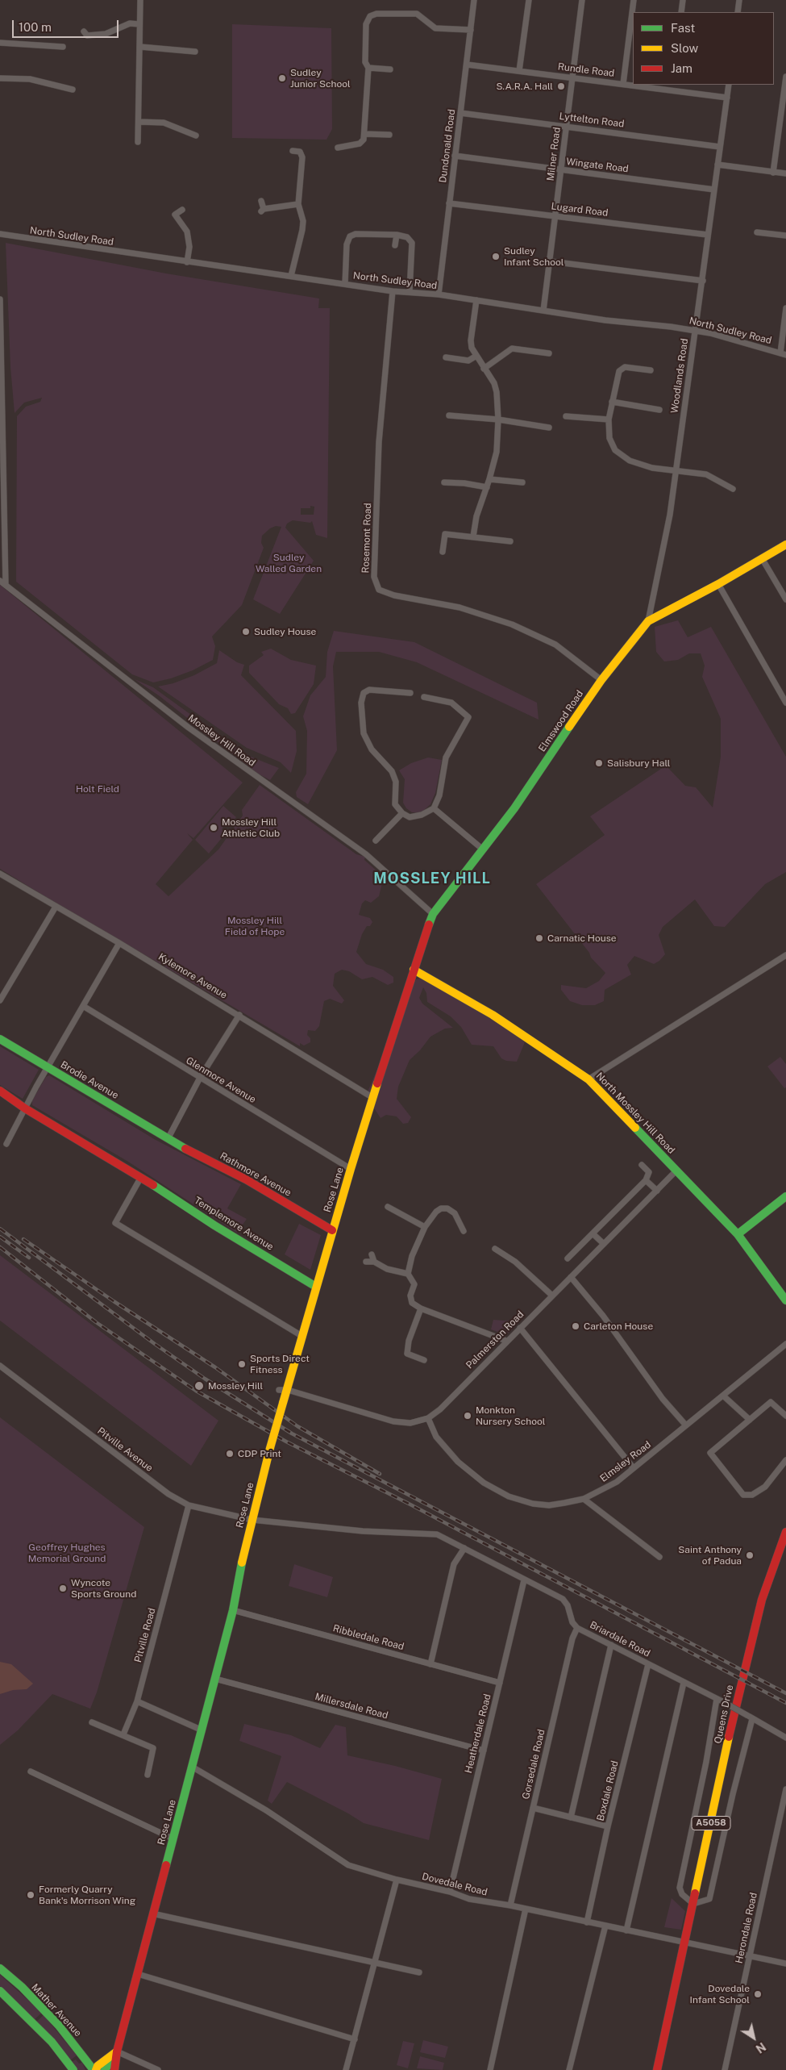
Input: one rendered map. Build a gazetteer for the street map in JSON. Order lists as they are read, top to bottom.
{
  "streets": {
    "street": [
      "Rundle Road",
      "Lyttelton Road",
      "Dundonald Road",
      "Milner Road",
      "Wingate Road",
      "Lugard Road",
      "North Sudley Road",
      "Woodlands Road",
      "Rosemont Road",
      "Elmswood Road",
      "Mossley Hill Road",
      "Kylemore Avenue",
      "Brodie Avenue",
      "Glenmore Avenue",
      "North Mossley Hill Road",
      "Rathmore Avenue",
      "Rose Lane",
      "Templemore Avenue",
      "Palmerston Road",
      "Pitville Avenue",
      "Elmsley Road",
      "Pitville Road",
      "Ribbledale Road",
      "Briardale Road",
      "Millersdale Road",
      "Queens Drive",
      "Heatherdale Road",
      "Gorsedale Road",
      "Boxdale Road",
      "A5058",
      "Dovedale Road",
      "Herondale Road",
      "Mather Avenue"
    ]
  },
  "crossings": [
    ["Rundle Road", "Dundonald Road"],
    ["Rundle Road", "Milner Road"],
    ["Rundle Road", "Woodlands Road"],
    ["Lyttelton Road", "Dundonald Road"],
    ["Lyttelton Road", "Milner Road"],
    ["Lyttelton Road", "Woodlands Road"],
    ["Dundonald Road", "Wingate Road"],
    ["Dundonald Road", "Lugard Road"],
    ["Dundonald Road", "North Sudley Road"],
    ["Milner Road", "Wingate Road"],
    ["Milner Road", "Lugard Road"],
    ["Milner Road", "North Sudley Road"],
    ["Wingate Road", "Woodlands Road"],
    ["Lugard Road", "Woodlands Road"],
    ["North Sudley Road", "Woodlands Road"],
    ["North Sudley Road", "Rosemont Road"],
    ["Woodlands Road", "Elmswood Road"],
    ["Rosemont Road", "Elmswood Road"],
    ["Elmswood Road", "Mossley Hill Road"],
    ["Elmswood Road", "North Mossley Hill Road"],
    ["Elmswood Road", "Rose Lane"],
    ["Kylemore Avenue", "Rose Lane"],
    ["Brodie Avenue", "Rathmore Avenue"],
    ["Glenmore Avenue", "Rose Lane"],
    ["North Mossley Hill Road", "Rose Lane"],
    ["North Mossley Hill Road", "Palmerston Road"],
    ["Rathmore Avenue", "Rose Lane"],
    ["Rose Lane", "Templemore Avenue"],
    ["Rose Lane", "Palmerston Road"],
    ["Rose Lane", "Pitville Avenue"],
    ["Rose Lane", "Ribbledale Road"],
    ["Rose Lane", "Millersdale Road"],
    ["Rose Lane", "Dovedale Road"],
    ["Palmerston Road", "Elmsley Road"],
    ["Pitville Avenue", "Pitville Road"],
    ["Pitville Avenue", "Briardale Road"],
    ["Ribbledale Road", "Heatherdale Road"],
    ["Briardale Road", "Queens Drive"],
    ["Briardale Road", "Heatherdale Road"],
    ["Briardale Road", "Gorsedale Road"],
    ["Briardale Road", "Boxdale Road"],
    ["Millersdale Road", "Heatherdale Road"],
    ["Queens Drive", "Dovedale Road"],
    ["Heatherdale Road", "Dovedale Road"],
    ["Gorsedale Road", "Dovedale Road"],
    ["Boxdale Road", "Dovedale Road"],
    ["Dovedale Road", "Herondale Road"]
  ],
  "districts": ["MOSSLEY HILL"],
  "parks": [
    "Sudley Walled Garden",
    "Holt Field",
    "Mossley Hill Field of Hope",
    "Geoffrey Hughes Memorial Ground"
  ],
  "places": [
    "Sudley Junior School",
    "S.A.R.A. Hall",
    "Sudley Infant School",
    "Sudley House",
    "Salisbury Hall",
    "Mossley Hill Athletic Club",
    "Carnatic House",
    "Carleton House",
    "Sports Direct Fitness",
    "Mossley Hill",
    "Monkton Nursery School",
    "CDP Print",
    "Saint Anthony of Padua",
    "Wyncote Sports Ground",
    "Formerly Quarry Bank's Morrison Wing",
    "Dovedale Infant School"
  ],
  "legend": ["Fast", "Slow", "Jam"],
  "scale_bar": "100 m",
  "north": "bottom right"
}
